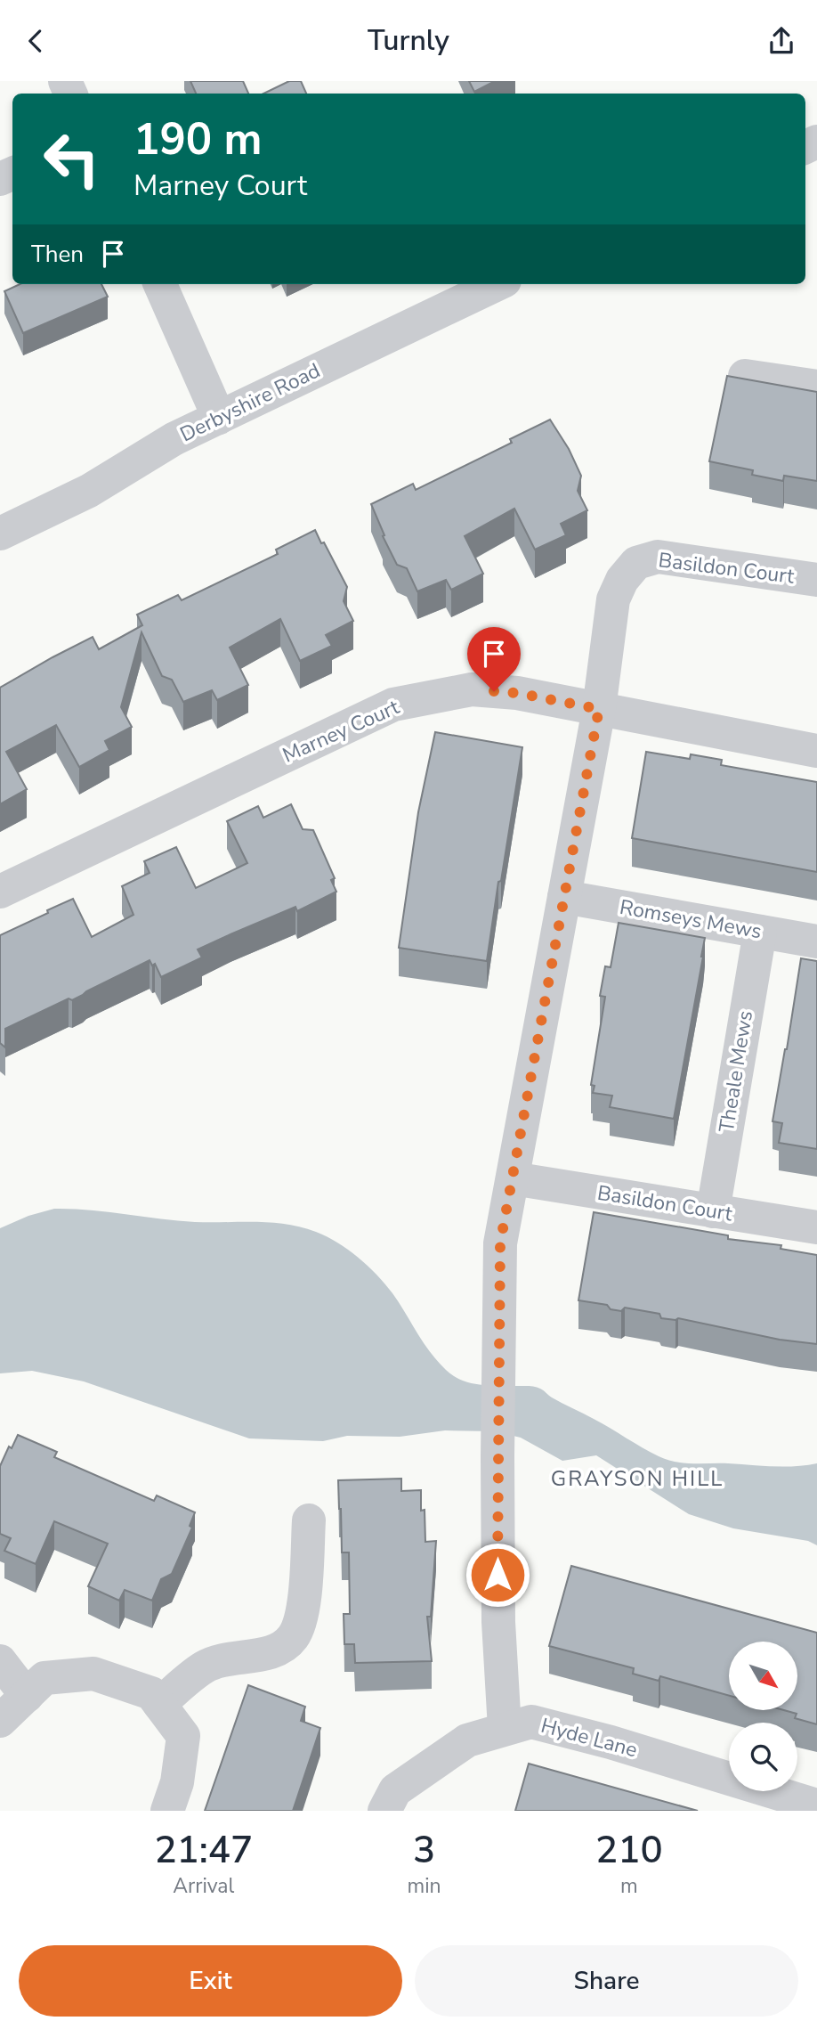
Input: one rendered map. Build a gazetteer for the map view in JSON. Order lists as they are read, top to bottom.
{
  "streets": {
    "street": [
      "Derbyshire Road",
      "Basildon Court",
      "Marney Court",
      "Romseys Mews",
      "Theale Mews",
      "Hyde Lane"
    ]
  },
  "crossings": [
    ["Basildon Court", "Marney Court"],
    ["Basildon Court", "Theale Mews"],
    ["Romseys Mews", "Theale Mews"]
  ],
  "districts": ["GRAYSON HILL"],
  "north": "bottom right",
  "page": {
    "header": "Turnly",
    "turn": ["190 m", "Marney Court"],
    "then": "Then",
    "eta": [
      "21:47",
      "Arrival",
      "3",
      "min",
      "210",
      "m"
    ],
    "buttons": ["Exit", "Share"]
  }
}
